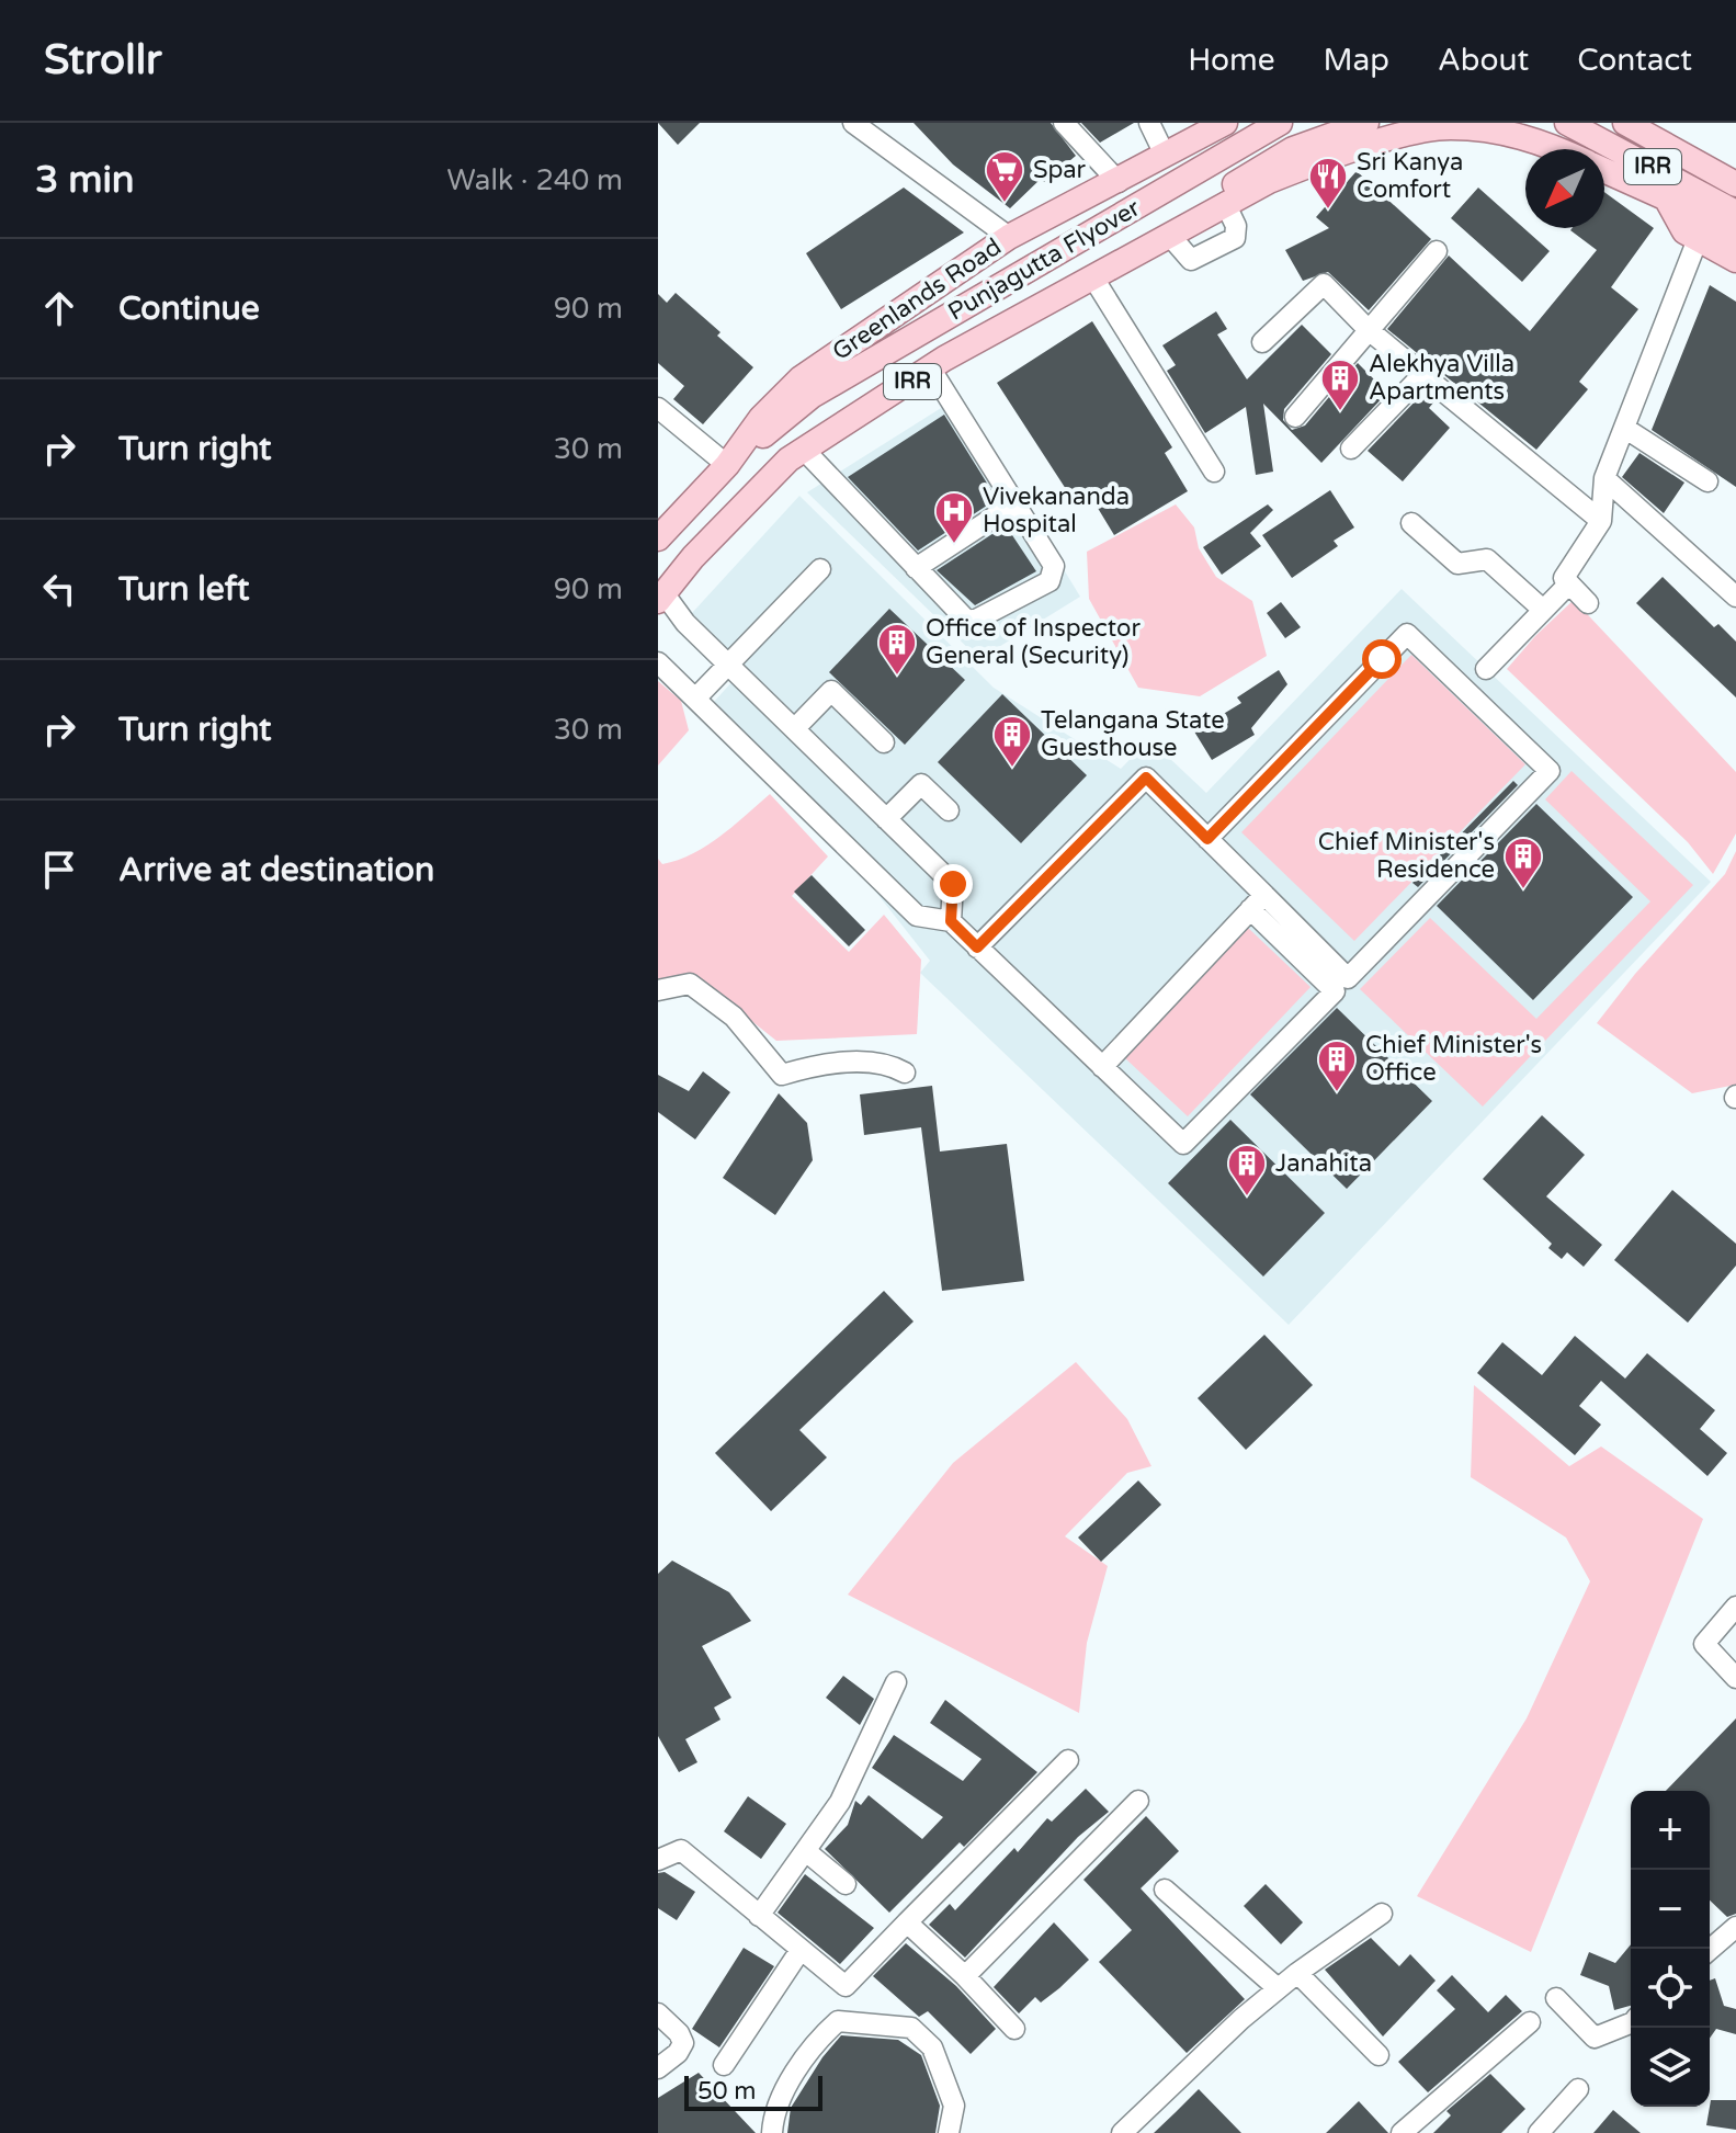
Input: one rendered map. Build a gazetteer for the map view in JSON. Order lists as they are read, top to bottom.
{
  "streets": {
    "main road": ["IRR", "Punjagutta Flyover", "Greenlands Road"]
  },
  "crossings": [
    ["Punjagutta Flyover", "Greenlands Road"]
  ],
  "places": {
    "supermarket": ["Spar"],
    "restaurant": ["Sri Kanya Comfort"],
    "building": [
      "Alekhya Villa Apartments",
      "Office of Inspector General (Security)",
      "Telangana State Guesthouse",
      "Chief Minister's Residence",
      "Chief Minister's Office",
      "Janahita"
    ],
    "hospital": ["Vivekananda Hospital"]
  },
  "scale_bar": "50 m",
  "north": "bottom left",
  "page": {
    "header": "Strollr",
    "nav": [
      "Home",
      "Map",
      "About",
      "Contact"
    ],
    "heading": ["3 min", "Walk · 240 m"],
    "list": [
      ["Continue", "90 m"],
      ["Turn right", "30 m"],
      ["Turn left", "90 m"],
      ["Turn right", "30 m"],
      "Arrive at destination"
    ],
    "map_buttons": ["+", "−"],
    "scale": "50 m"
  }
}
